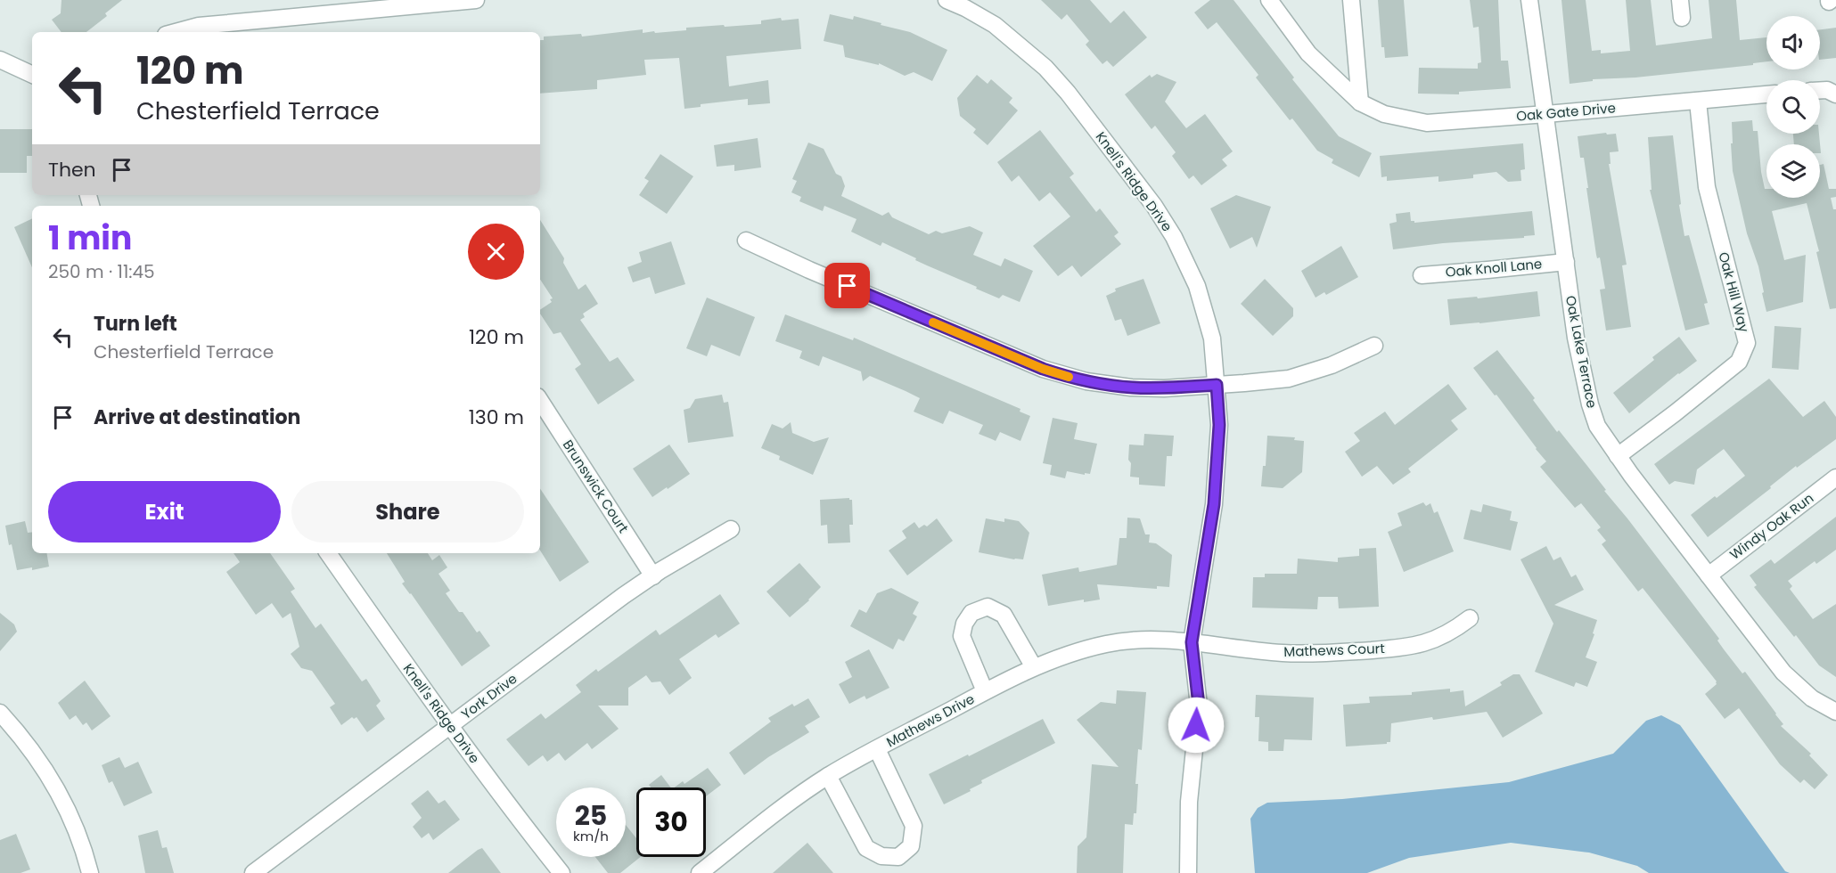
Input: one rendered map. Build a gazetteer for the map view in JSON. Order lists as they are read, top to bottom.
{
  "streets": {
    "street": [
      "Oak Gate Drive",
      "Knell's Ridge Drive",
      "Oak Knoll Lane",
      "Oak Hill Way",
      "Oak Lake Terrace",
      "Brunswick Court",
      "Windy Oak Run",
      "Mathews Court",
      "York Drive",
      "Mathews Drive"
    ]
  },
  "crossings": [
    ["Oak Gate Drive", "Oak Hill Way"],
    ["Oak Gate Drive", "Oak Lake Terrace"],
    ["Knell's Ridge Drive", "Mathews Court"],
    ["Knell's Ridge Drive", "York Drive"],
    ["Knell's Ridge Drive", "Mathews Drive"],
    ["Oak Knoll Lane", "Oak Lake Terrace"],
    ["Oak Hill Way", "Oak Lake Terrace"],
    ["Oak Lake Terrace", "Windy Oak Run"],
    ["Brunswick Court", "York Drive"],
    ["Mathews Court", "Mathews Drive"]
  ],
  "page": {
    "turn": ["120 m", "Chesterfield Terrace"],
    "then": "Then",
    "heading": ["1 min", "250 m · 11:45"],
    "list": [
      {
        "name": "Turn left",
        "note": "Chesterfield Terrace",
        "value": "120 m"
      },
      {
        "name": "Arrive at destination",
        "value": "130 m"
      }
    ],
    "buttons": ["Exit", "Share"],
    "speed": "25 km/h",
    "limit": "30"
  }
}
